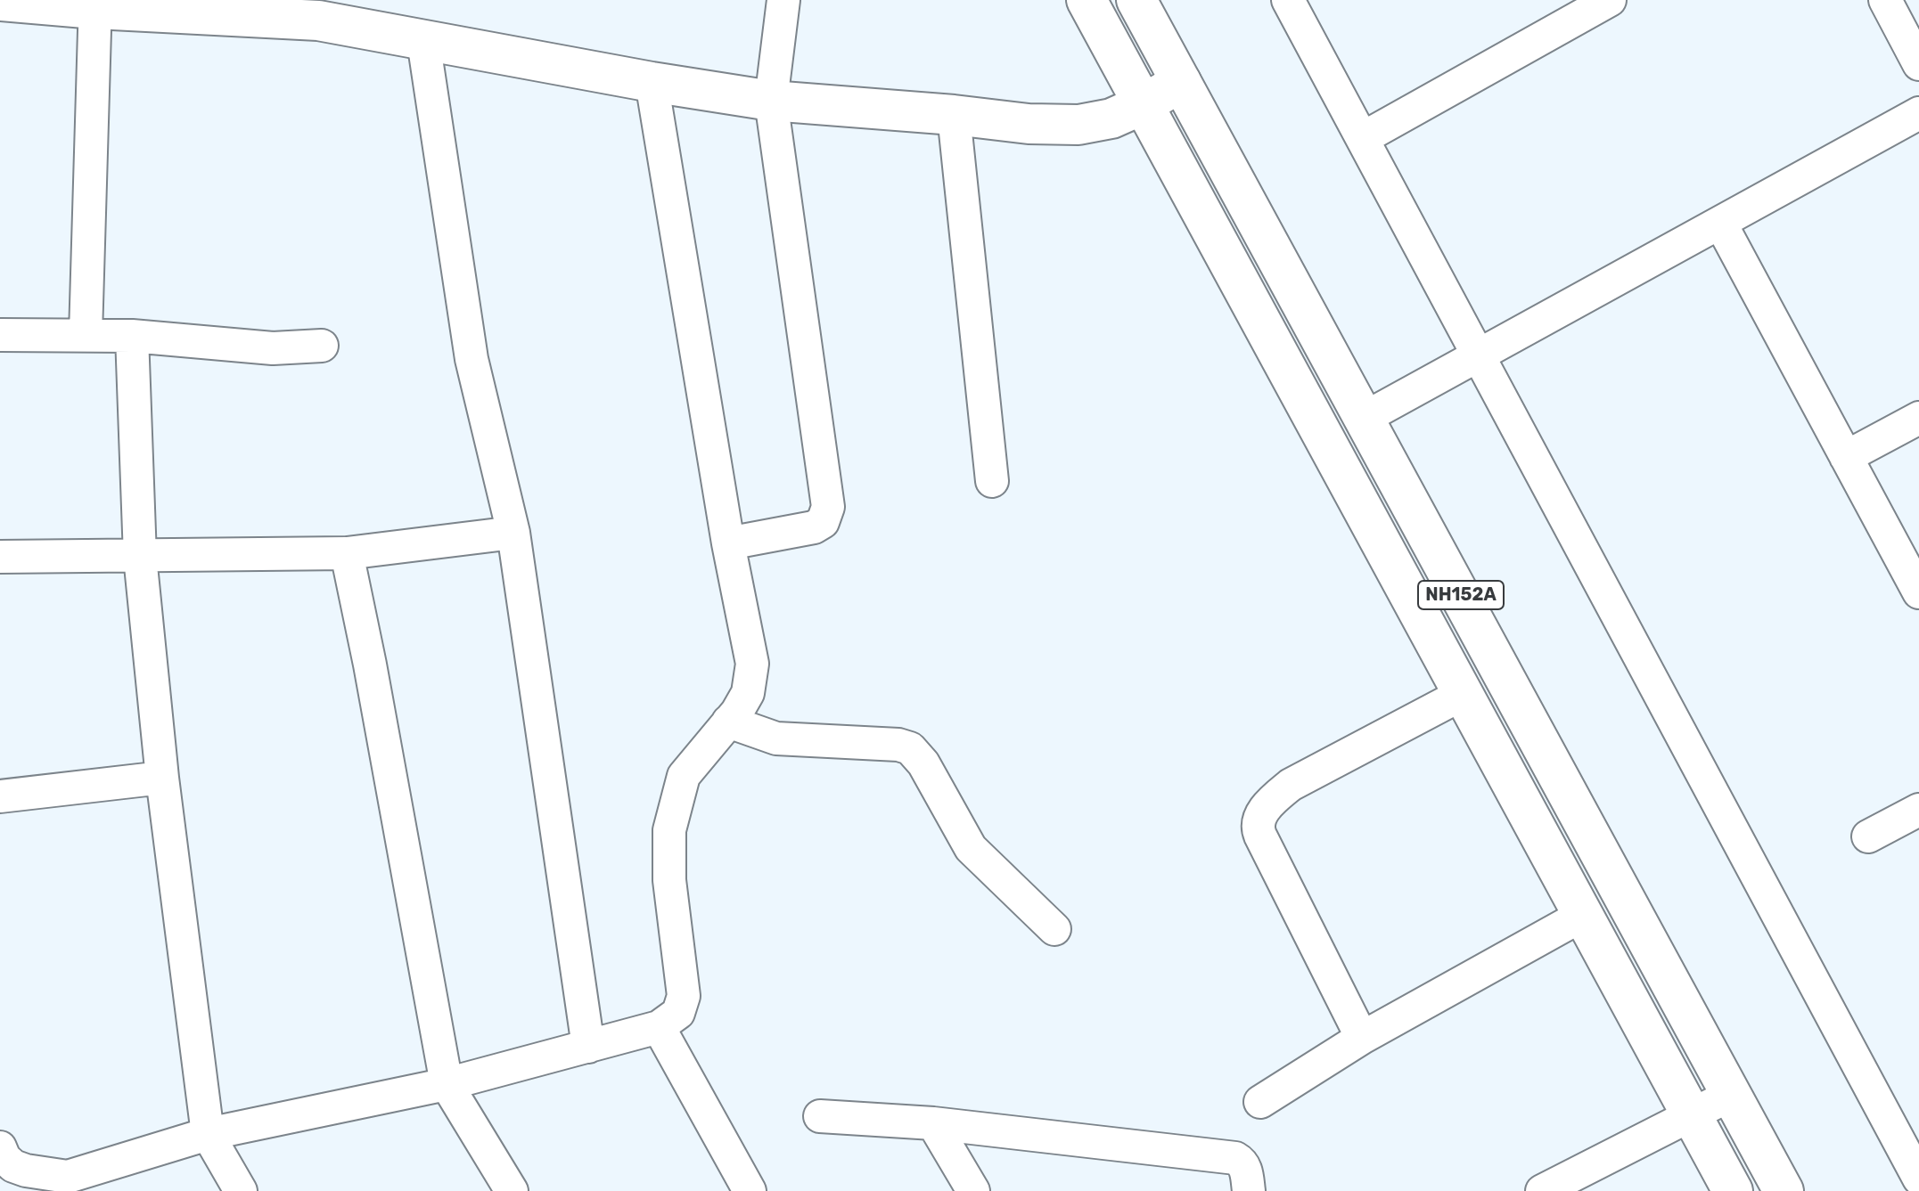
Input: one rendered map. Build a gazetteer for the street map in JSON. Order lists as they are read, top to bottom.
{
  "streets": {
    "main road": ["NH152A"]
  }
}
